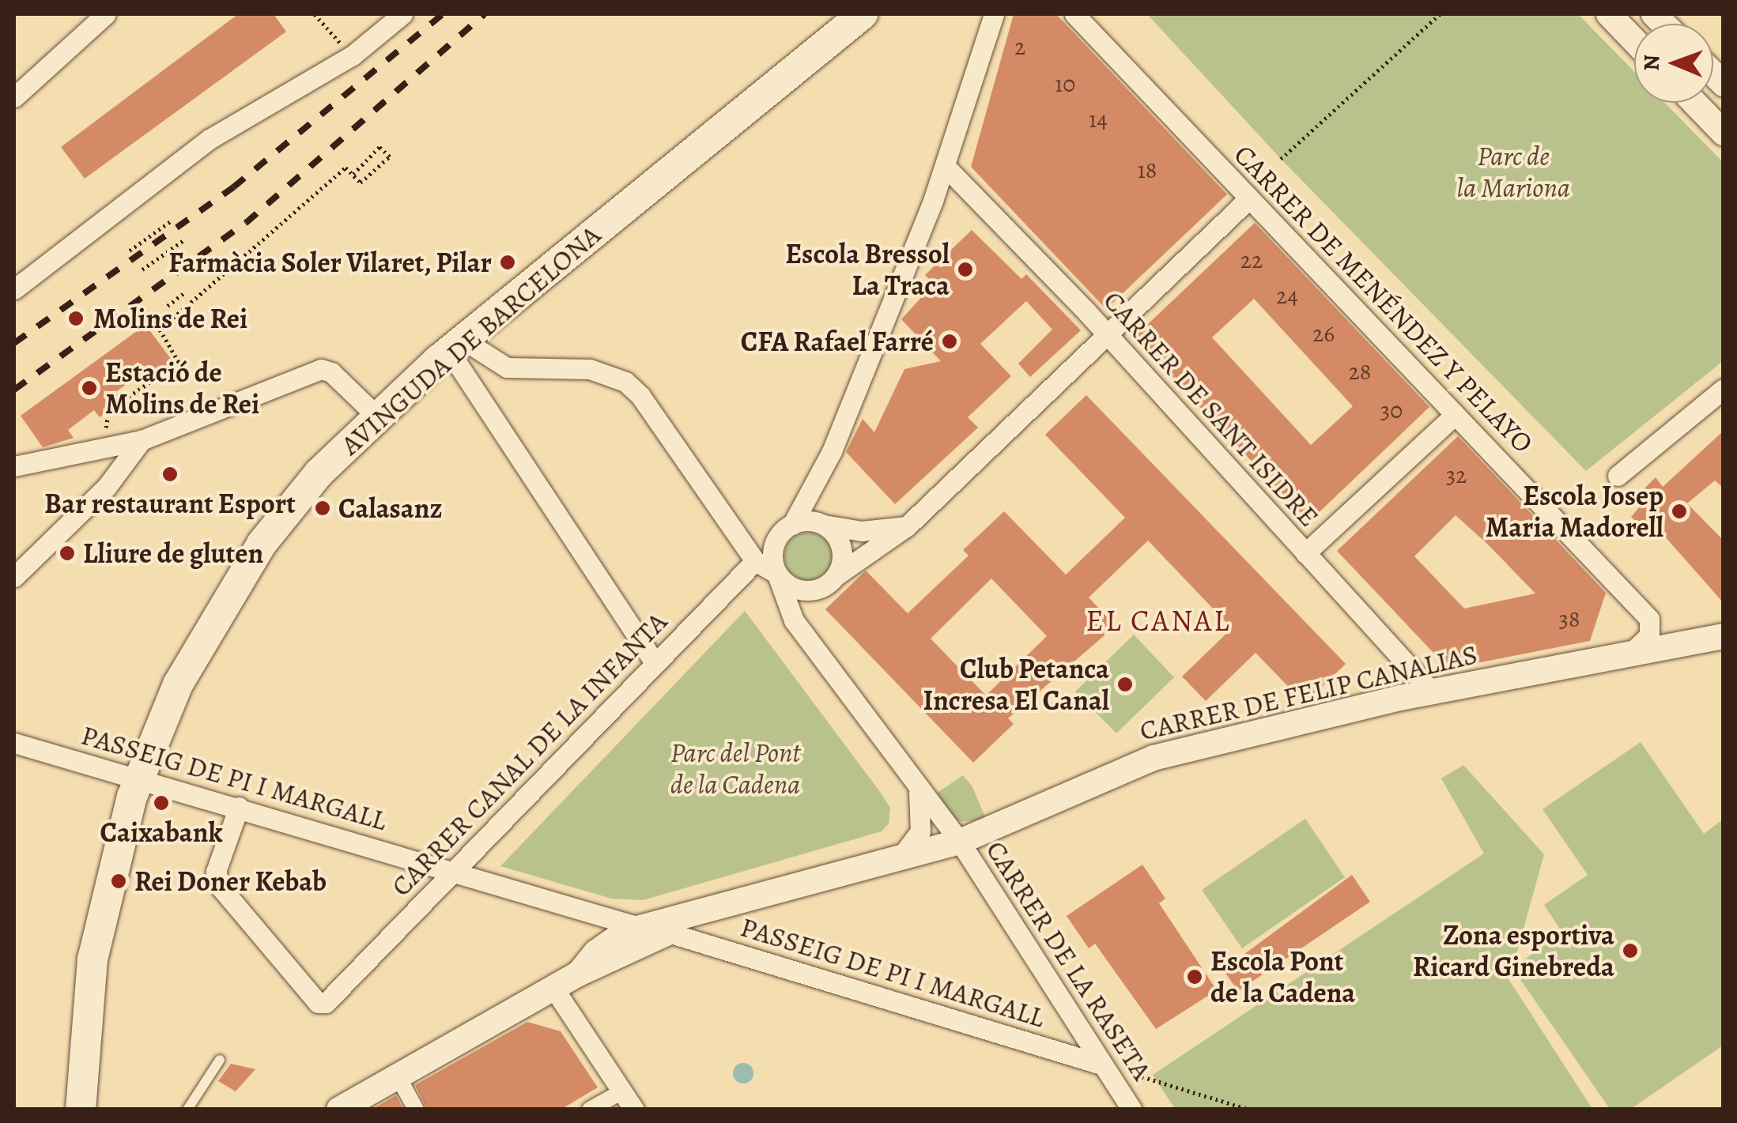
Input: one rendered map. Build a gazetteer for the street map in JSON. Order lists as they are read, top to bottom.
{
  "streets": {
    "main road": ["AVINGUDA DE BARCELONA"],
    "street": [
      "CARRER DE MENÉNDEZ Y PELAYO",
      "CARRER DE SANT ISIDRE",
      "CARRER DE FELIP CANALIAS",
      "CARRER CANAL DE LA INFANTA",
      "PASSEIG DE PI I MARGALL",
      "CARRER DE LA RASETA"
    ]
  },
  "crossings": [
    ["CARRER DE MENÉNDEZ Y PELAYO", "CARRER DE FELIP CANALIAS"],
    ["AVINGUDA DE BARCELONA", "PASSEIG DE PI I MARGALL"],
    ["CARRER DE SANT ISIDRE", "CARRER DE FELIP CANALIAS"],
    ["CARRER DE FELIP CANALIAS", "PASSEIG DE PI I MARGALL"],
    ["CARRER DE FELIP CANALIAS", "CARRER DE LA RASETA"],
    ["CARRER CANAL DE LA INFANTA", "PASSEIG DE PI I MARGALL"],
    ["PASSEIG DE PI I MARGALL", "CARRER DE LA RASETA"]
  ],
  "districts": ["EL CANAL"],
  "parks": ["Parc de la Mariona", "Parc del Pont de la Cadena"],
  "places": [
    "Farmàcia Soler Vilaret, Pilar",
    "Escola Bressol La Traca",
    "Molins de Rei",
    "CFA Rafael Farré",
    "Estació de Molins de Rei",
    "Bar restaurant Esport",
    "Calasanz",
    "Escola Josep Maria Madorell",
    "Lliure de gluten",
    "Club Petanca Incresa El Canal",
    "Caixabank",
    "Rei Doner Kebab",
    "Zona esportiva Ricard Ginebreda",
    "Escola Pont de la Cadena"
  ],
  "house_numbers": [
    "2",
    "10",
    "14",
    "18",
    "22",
    "24",
    "26",
    "28",
    "30",
    "32",
    "38"
  ],
  "north": "left"
}
